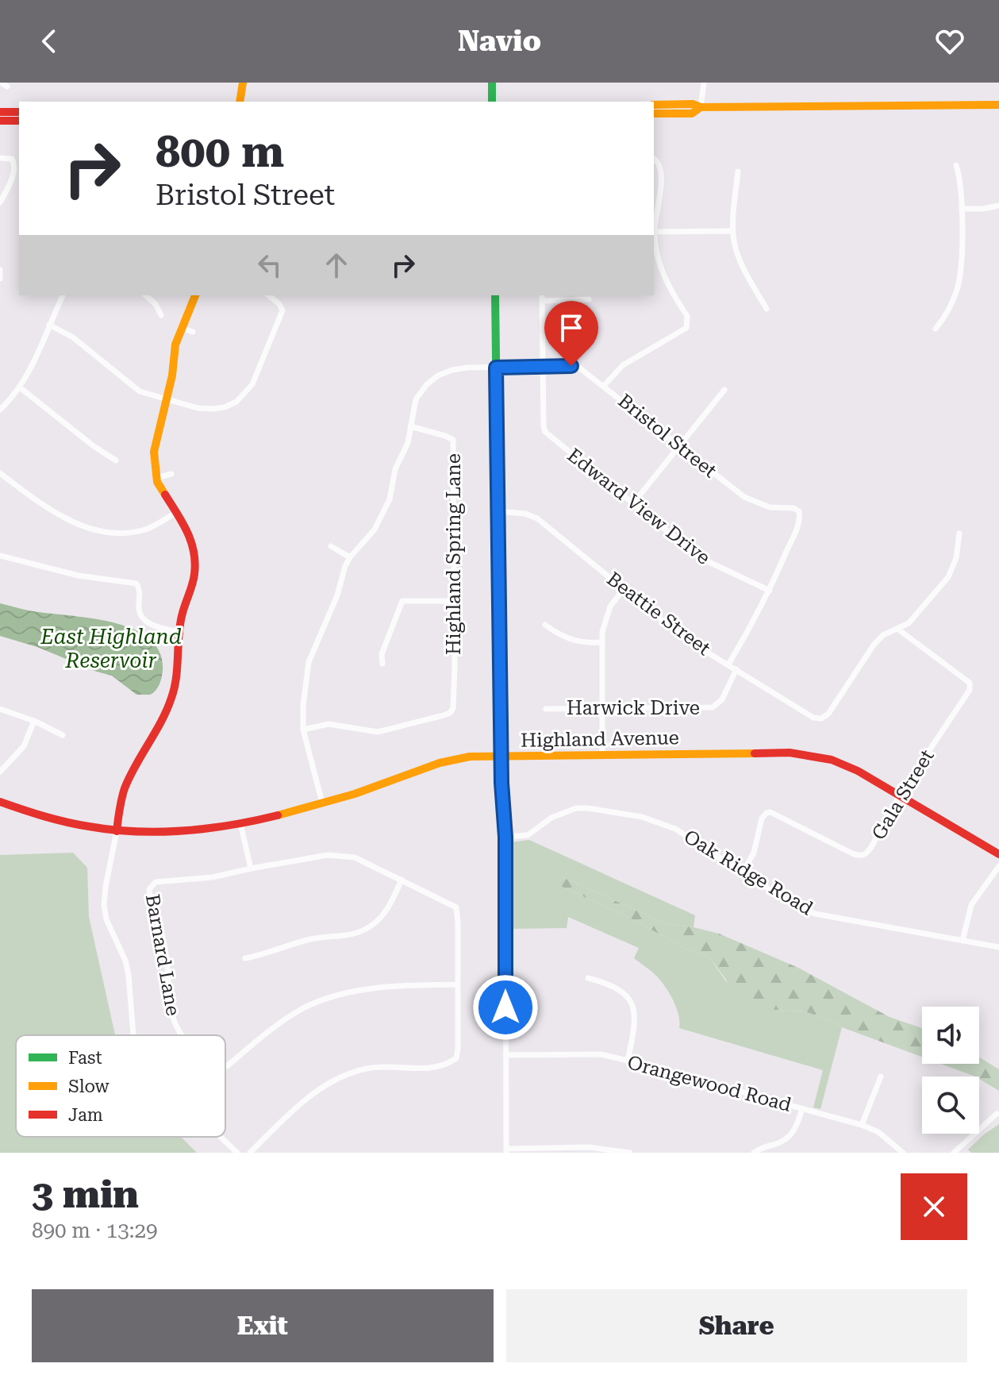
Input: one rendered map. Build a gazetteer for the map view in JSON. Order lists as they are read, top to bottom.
{
  "streets": {
    "main road": ["Highland Avenue"],
    "street": [
      "Bristol Street",
      "Edward View Drive",
      "Highland Spring Lane",
      "Beattie Street",
      "Harwick Drive",
      "Gala Street",
      "Oak Ridge Road",
      "Barnard Lane",
      "Orangewood Road"
    ]
  },
  "crossings": [
    ["Bristol Street", "Edward View Drive"],
    ["Bristol Street", "Highland Spring Lane"],
    ["Beattie Street", "Harwick Drive"],
    ["Beattie Street", "Gala Street"],
    ["Highland Avenue", "Gala Street"],
    ["Gala Street", "Oak Ridge Road"]
  ],
  "water": ["East Highland Reservoir"],
  "legend": ["Fast", "Slow", "Jam"],
  "page": {
    "header": "Navio",
    "turn": ["800 m", "Bristol Street"],
    "heading": ["3 min", "890 m · 13:29"],
    "buttons": ["Exit", "Share"]
  }
}
